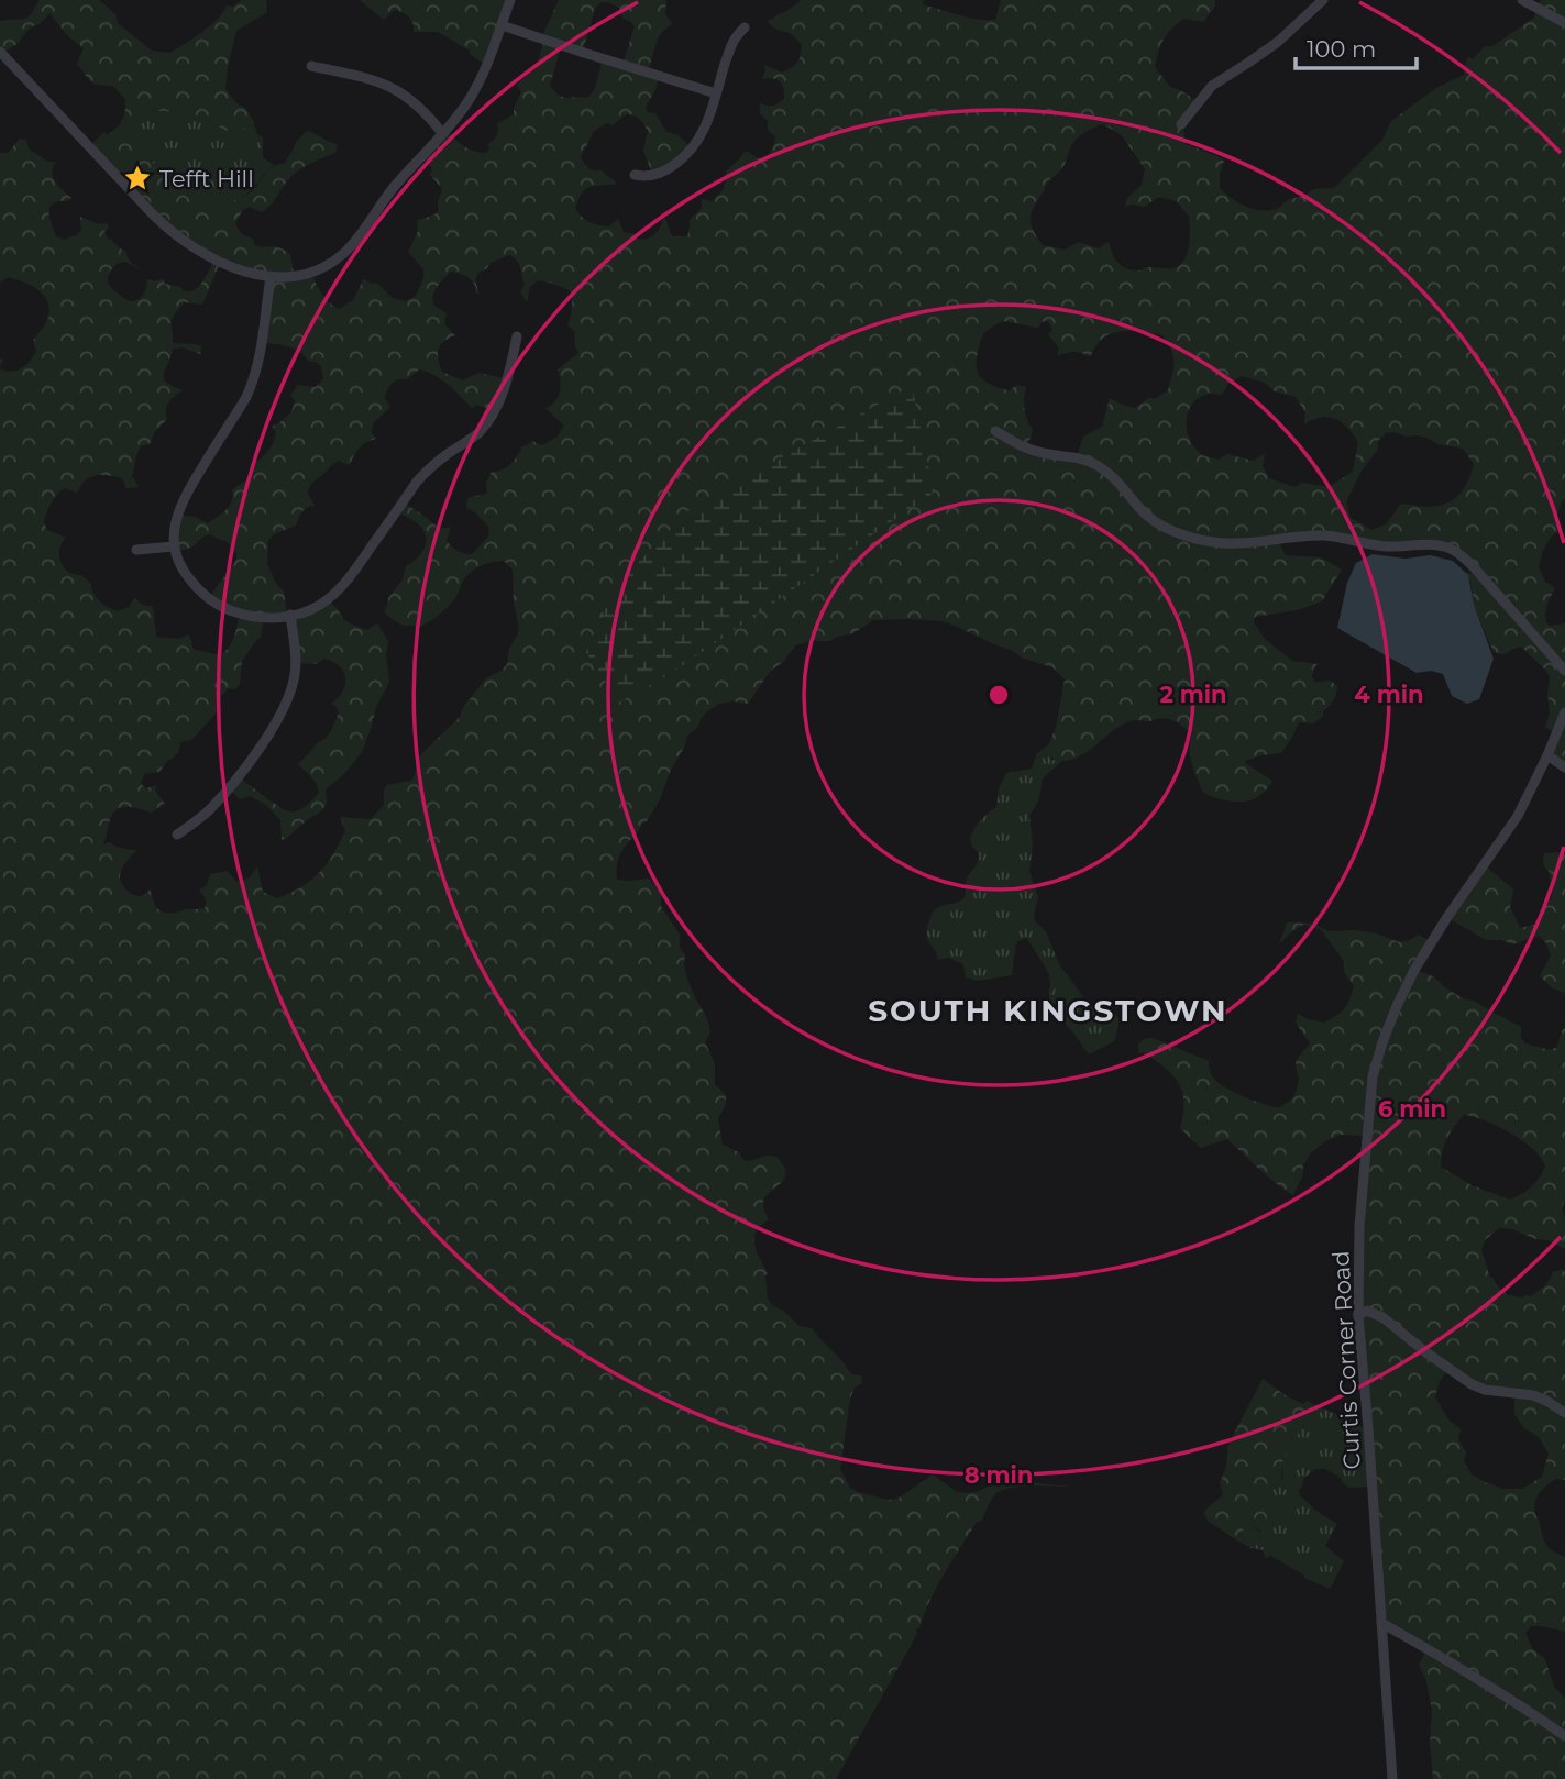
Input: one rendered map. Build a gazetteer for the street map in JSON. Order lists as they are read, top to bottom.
{
  "streets": {
    "street": ["Curtis Corner Road"]
  },
  "districts": ["SOUTH KINGSTOWN"],
  "places": {
    "place": ["Tefft Hill"]
  },
  "scale_bar": "100 m",
  "rings": [
    "2 min",
    "4 min",
    "6 min",
    "8 min"
  ]
}
